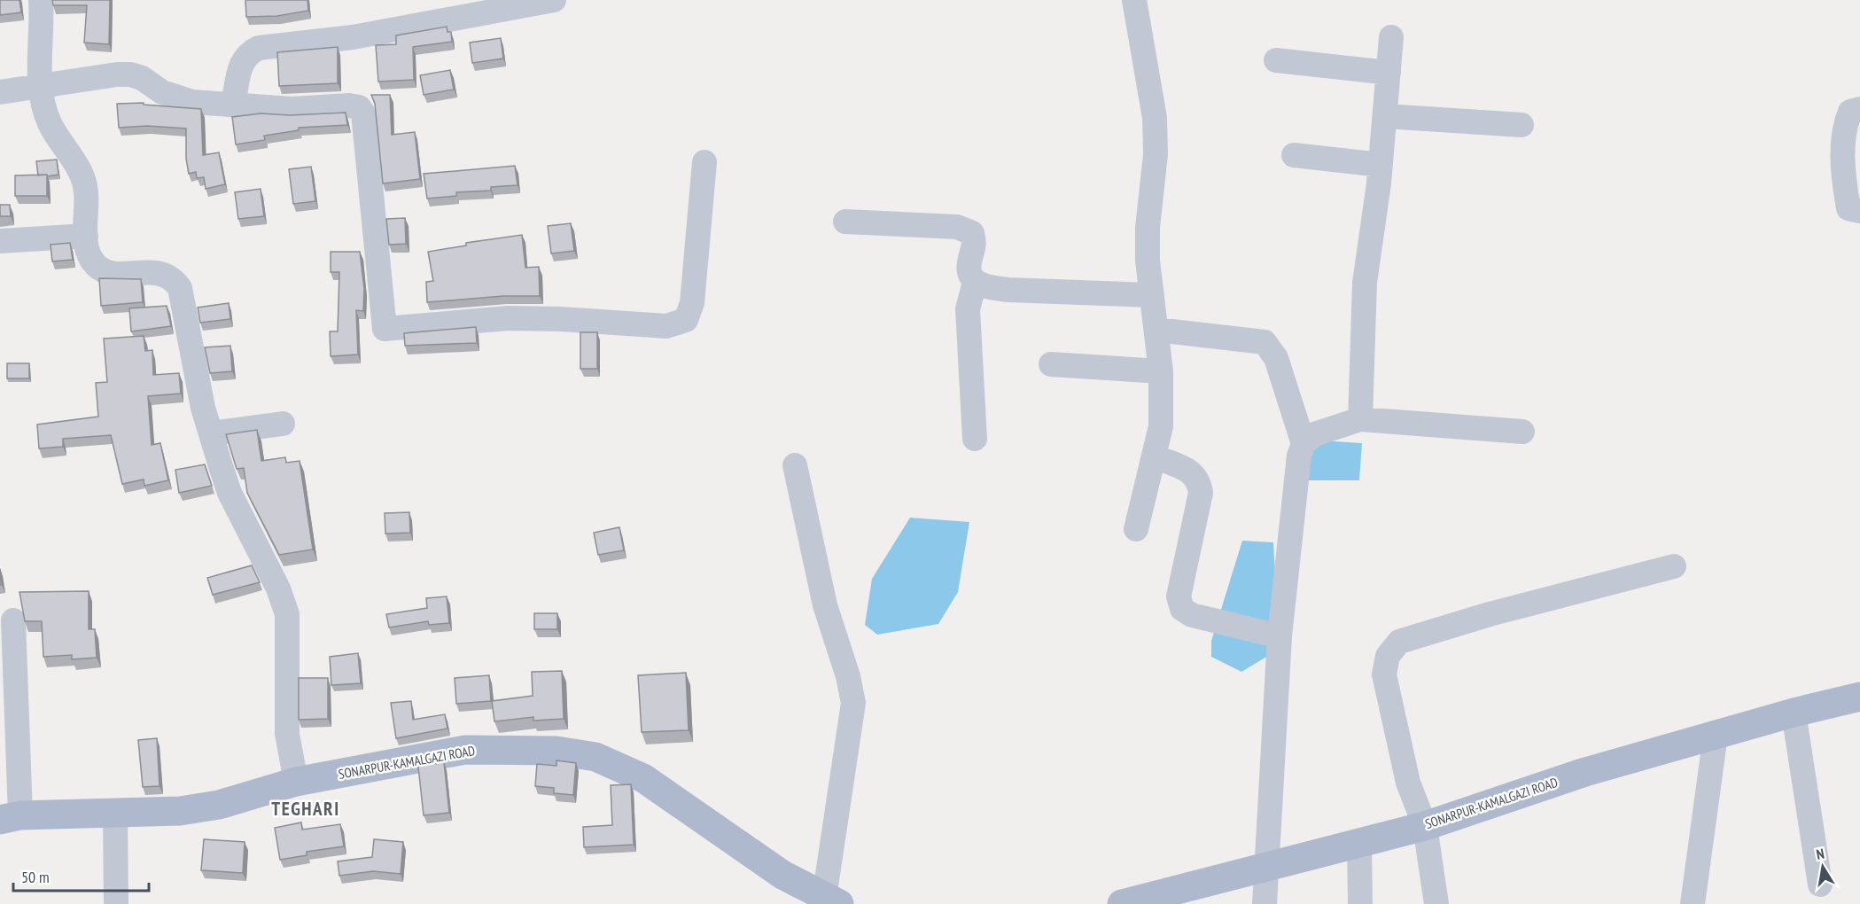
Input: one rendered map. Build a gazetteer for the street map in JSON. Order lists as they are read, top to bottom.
{
  "streets": {
    "main road": ["SONARPUR-KAMALGAZI ROAD"]
  },
  "districts": ["TEGHARI"],
  "scale_bar": "50 m",
  "north": "top"
}
